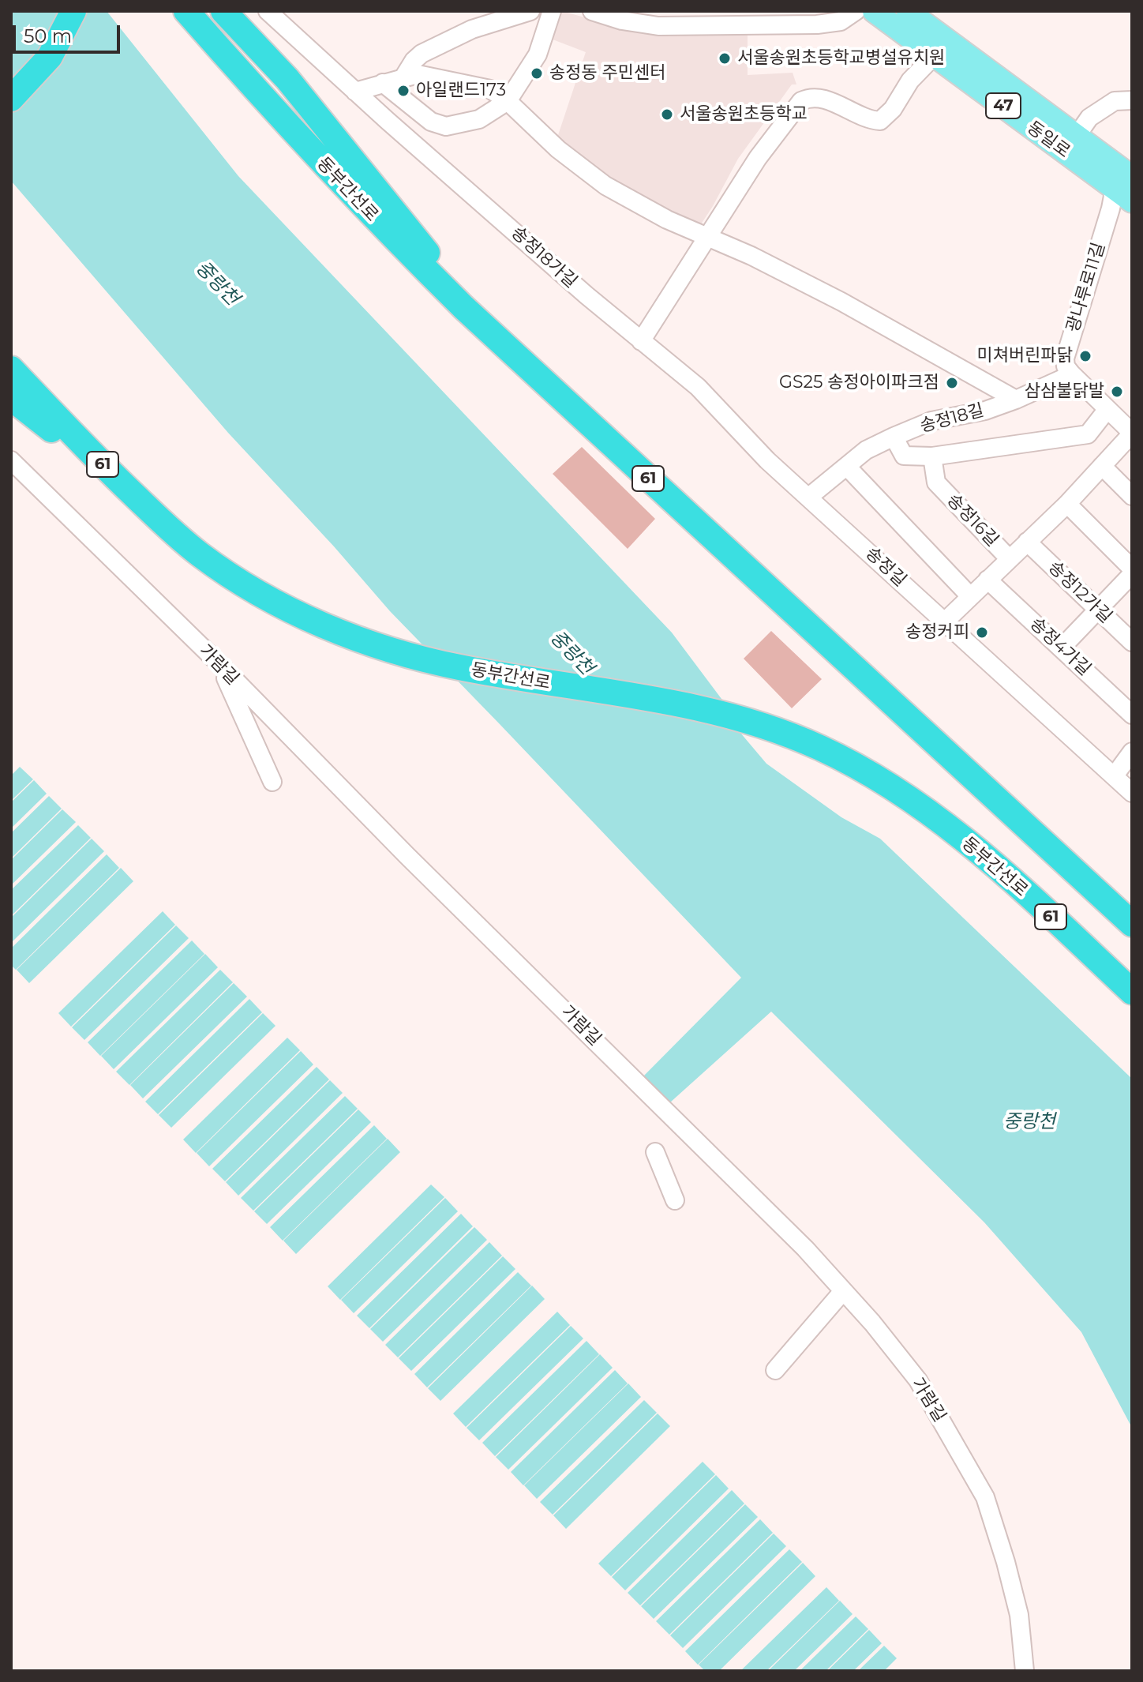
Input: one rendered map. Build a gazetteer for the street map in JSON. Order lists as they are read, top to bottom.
{
  "streets": {
    "highway": ["동부간선로", "61"],
    "main road": ["47", "동일로"],
    "street": [
      "송정18가길",
      "광나루로11길",
      "송정18길",
      "송정16길",
      "송정길",
      "송정12가길",
      "송정4가길",
      "가람길"
    ]
  },
  "crossings": [
    ["동일로", "광나루로11길"],
    ["송정18가길", "송정길"],
    ["광나루로11길", "송정18길"],
    ["송정18길", "송정길"],
    ["송정16길", "송정길"],
    ["송정16길", "송정12가길"],
    ["송정16길", "송정4가길"]
  ],
  "water": ["중랑천"],
  "places": [
    "서울송원초등학교병설유치원",
    "송정동 주민센터",
    "아일랜드173",
    "서울송원초등학교",
    "미쳐버린파닭",
    "GS25 송정아이파크점",
    "삼삼불닭발",
    "송정커피"
  ],
  "scale_bar": "50 m"
}
